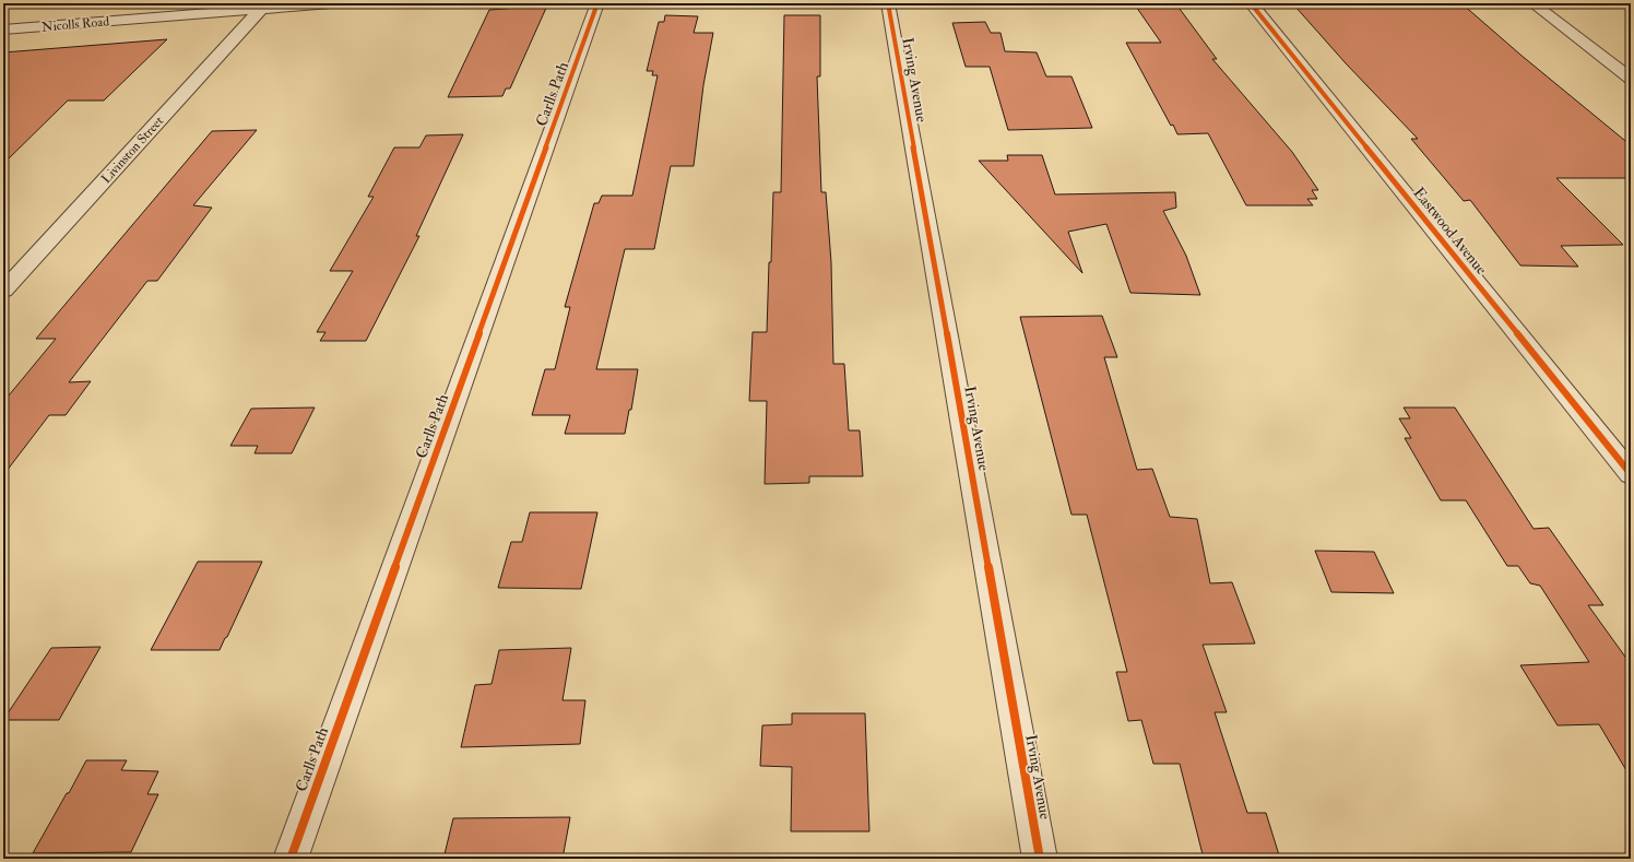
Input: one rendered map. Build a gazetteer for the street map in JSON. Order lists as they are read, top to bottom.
{
  "streets": {
    "street": [
      "Nicolls Road",
      "Irving Avenue",
      "Carlls Path",
      "Livinston Street",
      "Eastwood Avenue"
    ]
  },
  "crossings": [
    ["Nicolls Road", "Livinston Street"]
  ]
}
